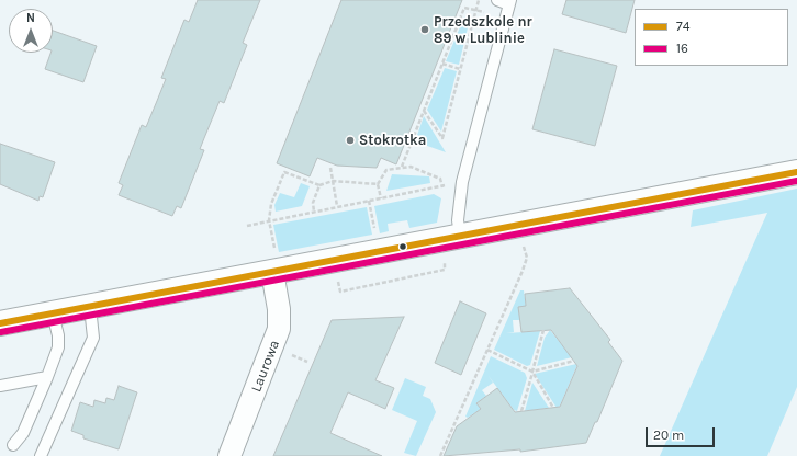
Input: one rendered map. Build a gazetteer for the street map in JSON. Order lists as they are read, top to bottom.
{
  "streets": {
    "street": ["Laurowa"]
  },
  "places": ["Przedszkole nr 89 w Lublinie", "Stokrotka"],
  "lines": ["transit line 74", "transit line 16"],
  "legend": ["74", "16"],
  "scale_bar": "20 m",
  "north": "top"
}
